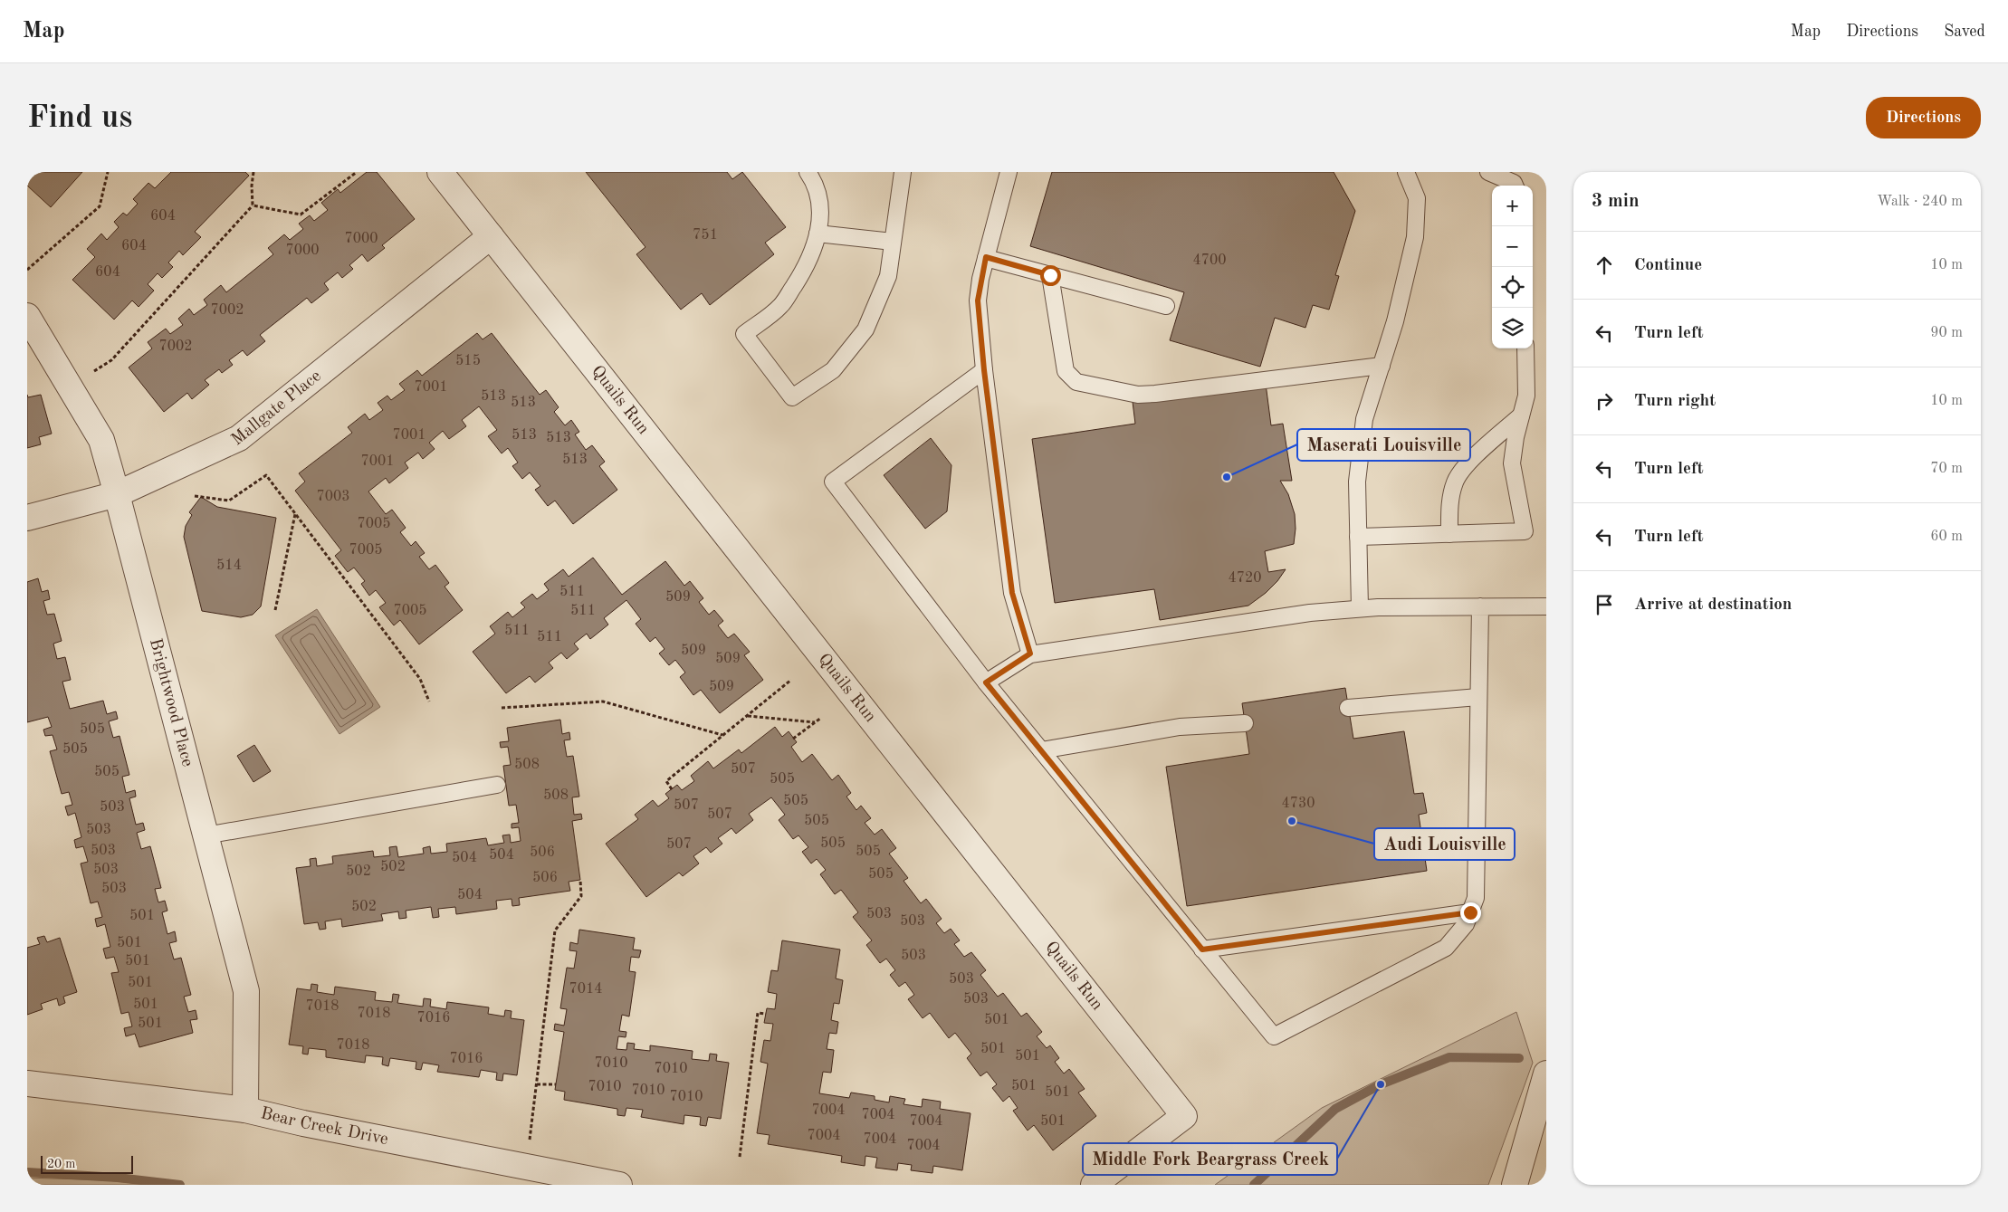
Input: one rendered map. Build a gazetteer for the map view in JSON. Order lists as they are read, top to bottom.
{
  "streets": {
    "street": [
      "Quails Run",
      "Mallgate Place",
      "Brightwood Place",
      "Bear Creek Drive"
    ]
  },
  "crossings": [
    ["Quails Run", "Mallgate Place"],
    ["Mallgate Place", "Brightwood Place"],
    ["Brightwood Place", "Bear Creek Drive"]
  ],
  "places": ["Maserati Louisville", "Audi Louisville", "Middle Fork Beargrass Creek"],
  "house_numbers": [
    "604",
    "751",
    "7000",
    "604",
    "7000",
    "4700",
    "604",
    "7002",
    "7002",
    "515",
    "7001",
    "513",
    "513",
    "7001",
    "513",
    "513",
    "513",
    "7001",
    "7003",
    "7005",
    "7005",
    "514",
    "4720",
    "511",
    "509",
    "7005",
    "511",
    "511",
    "511",
    "509",
    "509",
    "509",
    "505",
    "505",
    "508",
    "507",
    "505",
    "505",
    "508",
    "505",
    "4730",
    "507",
    "503",
    "507",
    "505",
    "503",
    "505",
    "507",
    "503",
    "505",
    "506",
    "504",
    "504",
    "502",
    "503",
    "502",
    "505",
    "506",
    "503",
    "504",
    "502",
    "503",
    "501",
    "503",
    "501",
    "503",
    "501",
    "503",
    "501",
    "7014",
    "503",
    "501",
    "7018",
    "7018",
    "7016",
    "501",
    "501",
    "7018",
    "501",
    "501",
    "7016",
    "7010",
    "7010",
    "501",
    "7010",
    "7010",
    "501",
    "7010",
    "7004",
    "7004",
    "7004",
    "501",
    "7004",
    "7004",
    "7004"
  ],
  "scale_bar": "20 m",
  "page": {
    "header": "Map",
    "nav": ["Map", "Directions", "Saved"],
    "buttons": "Directions",
    "title": "Find us",
    "heading": ["3 min", "Walk · 240 m"],
    "map_buttons": ["+", "−"],
    "list": [
      ["Continue", "10 m"],
      ["Turn left", "90 m"],
      ["Turn right", "10 m"],
      ["Turn left", "70 m"],
      ["Turn left", "60 m"],
      "Arrive at destination"
    ],
    "scale": "20 m"
  }
}
